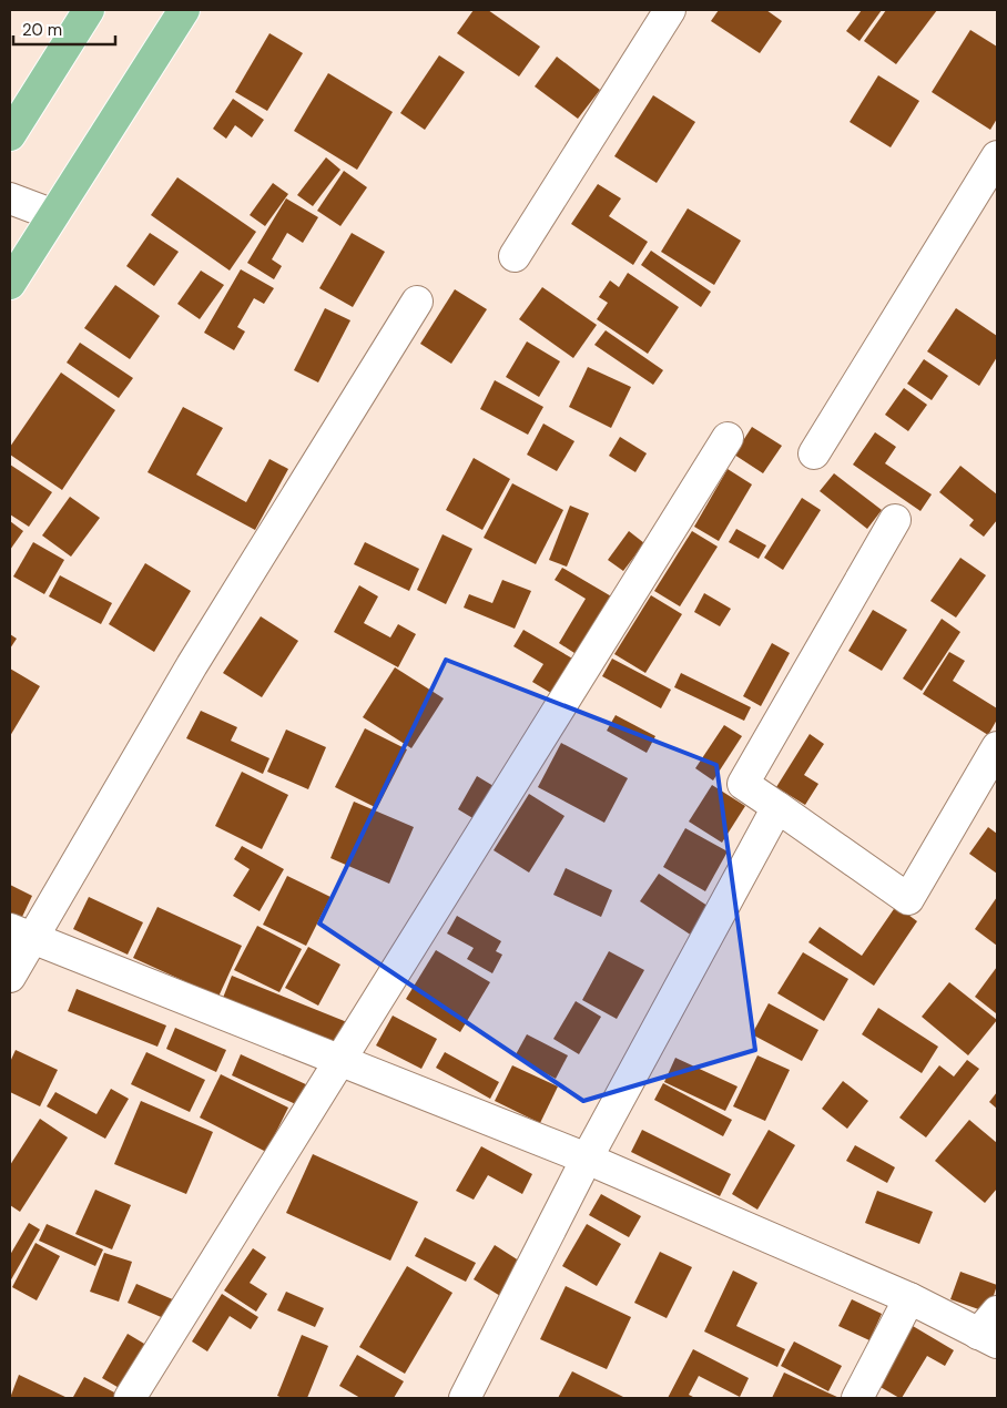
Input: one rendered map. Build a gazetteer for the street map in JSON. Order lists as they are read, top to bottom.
{
  "scale_bar": "20 m"
}
